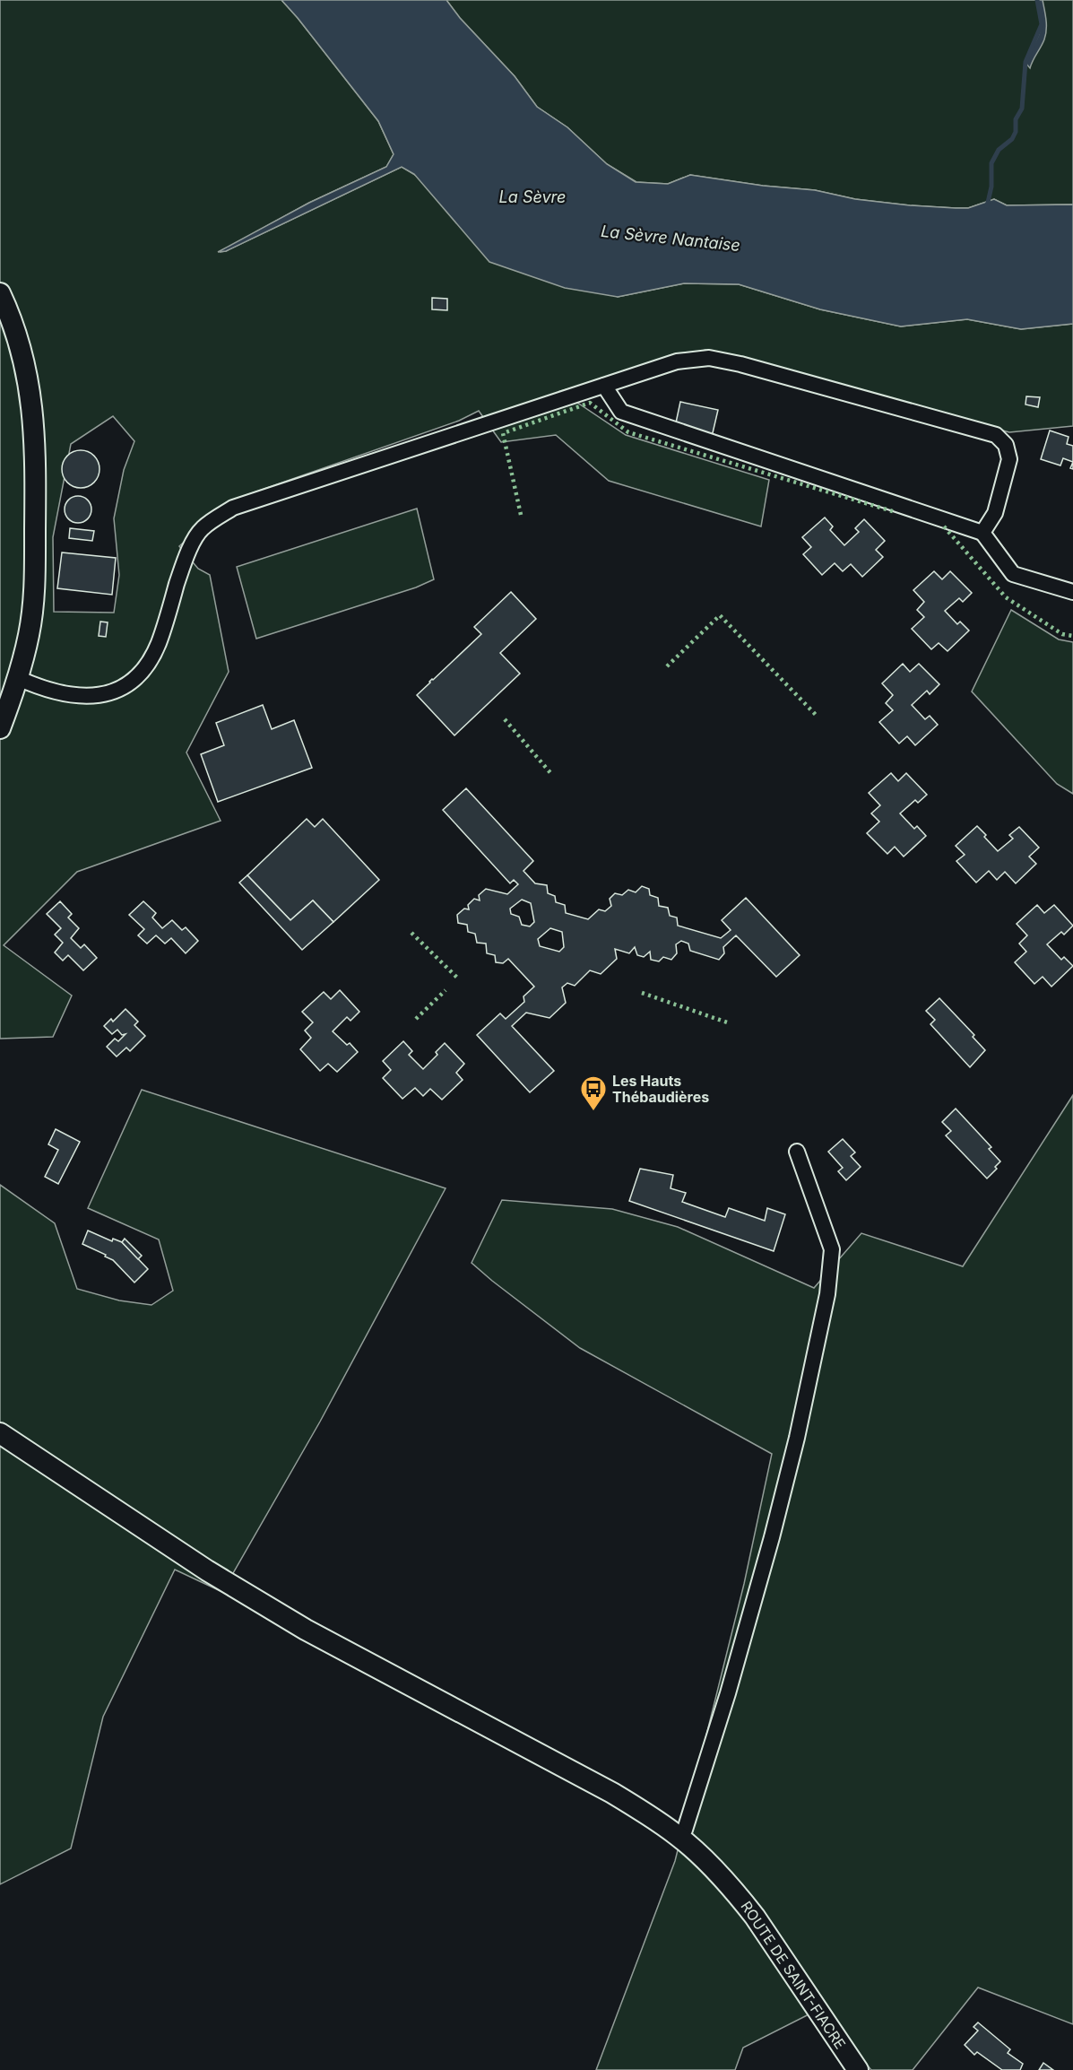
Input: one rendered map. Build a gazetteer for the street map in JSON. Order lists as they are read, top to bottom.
{
  "streets": {
    "main road": ["ROUTE DE SAINT-FIACRE"]
  },
  "water": ["La Sèvre", "La Sèvre Nantaise"],
  "places": {
    "bus stop": ["Les Hauts Thébaudières"]
  }
}
